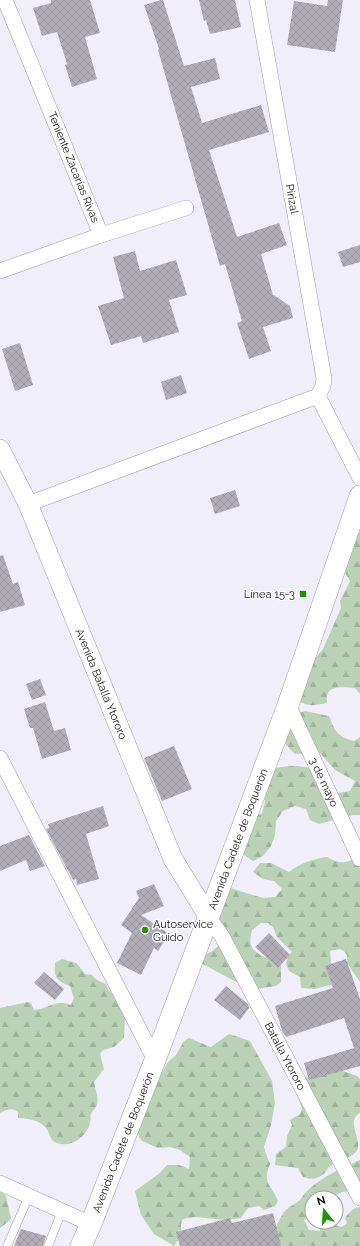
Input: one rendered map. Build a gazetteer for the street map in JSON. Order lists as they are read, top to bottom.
{
  "streets": {
    "main road": ["Avenida Cadete de Boquerón"],
    "street": [
      "Teniente Zacarías Rivas",
      "Pirizal",
      "Avenida Batalla Ytororo",
      "3 de mayo",
      "Batalla Ytororo"
    ]
  },
  "crossings": [
    ["Avenida Batalla Ytororo", "Avenida Cadete de Boquerón"],
    ["Avenida Batalla Ytororo", "Batalla Ytororo"],
    ["3 de mayo", "Avenida Cadete de Boquerón"],
    ["Avenida Cadete de Boquerón", "Batalla Ytororo"]
  ],
  "places": {
    "transit": ["Línea 15-3"],
    "other": ["Autoservice Guido"]
  },
  "north": "top"
}
